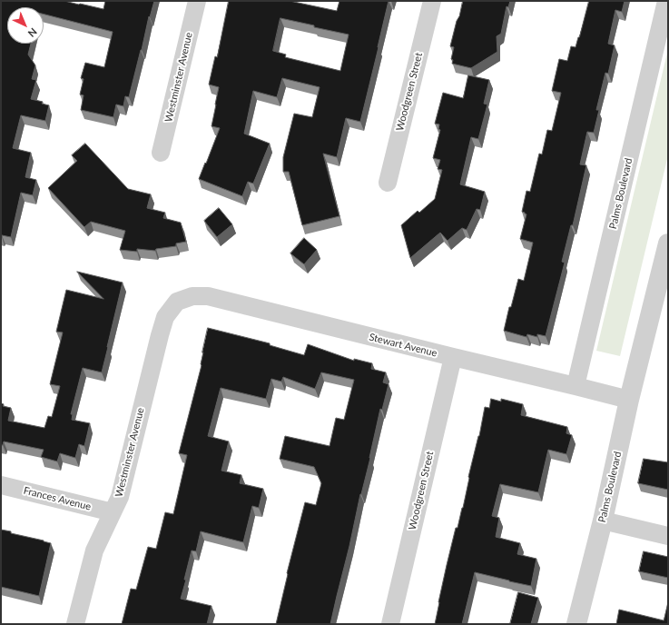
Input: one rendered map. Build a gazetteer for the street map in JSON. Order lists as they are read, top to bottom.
{
  "streets": {
    "street": [
      "Westminster Avenue",
      "Woodgreen Street",
      "Palms Boulevard",
      "Stewart Avenue",
      "Frances Avenue"
    ]
  },
  "crossings": [
    ["Westminster Avenue", "Stewart Avenue"],
    ["Westminster Avenue", "Frances Avenue"],
    ["Woodgreen Street", "Stewart Avenue"],
    ["Palms Boulevard", "Stewart Avenue"]
  ],
  "north": "bottom right"
}
